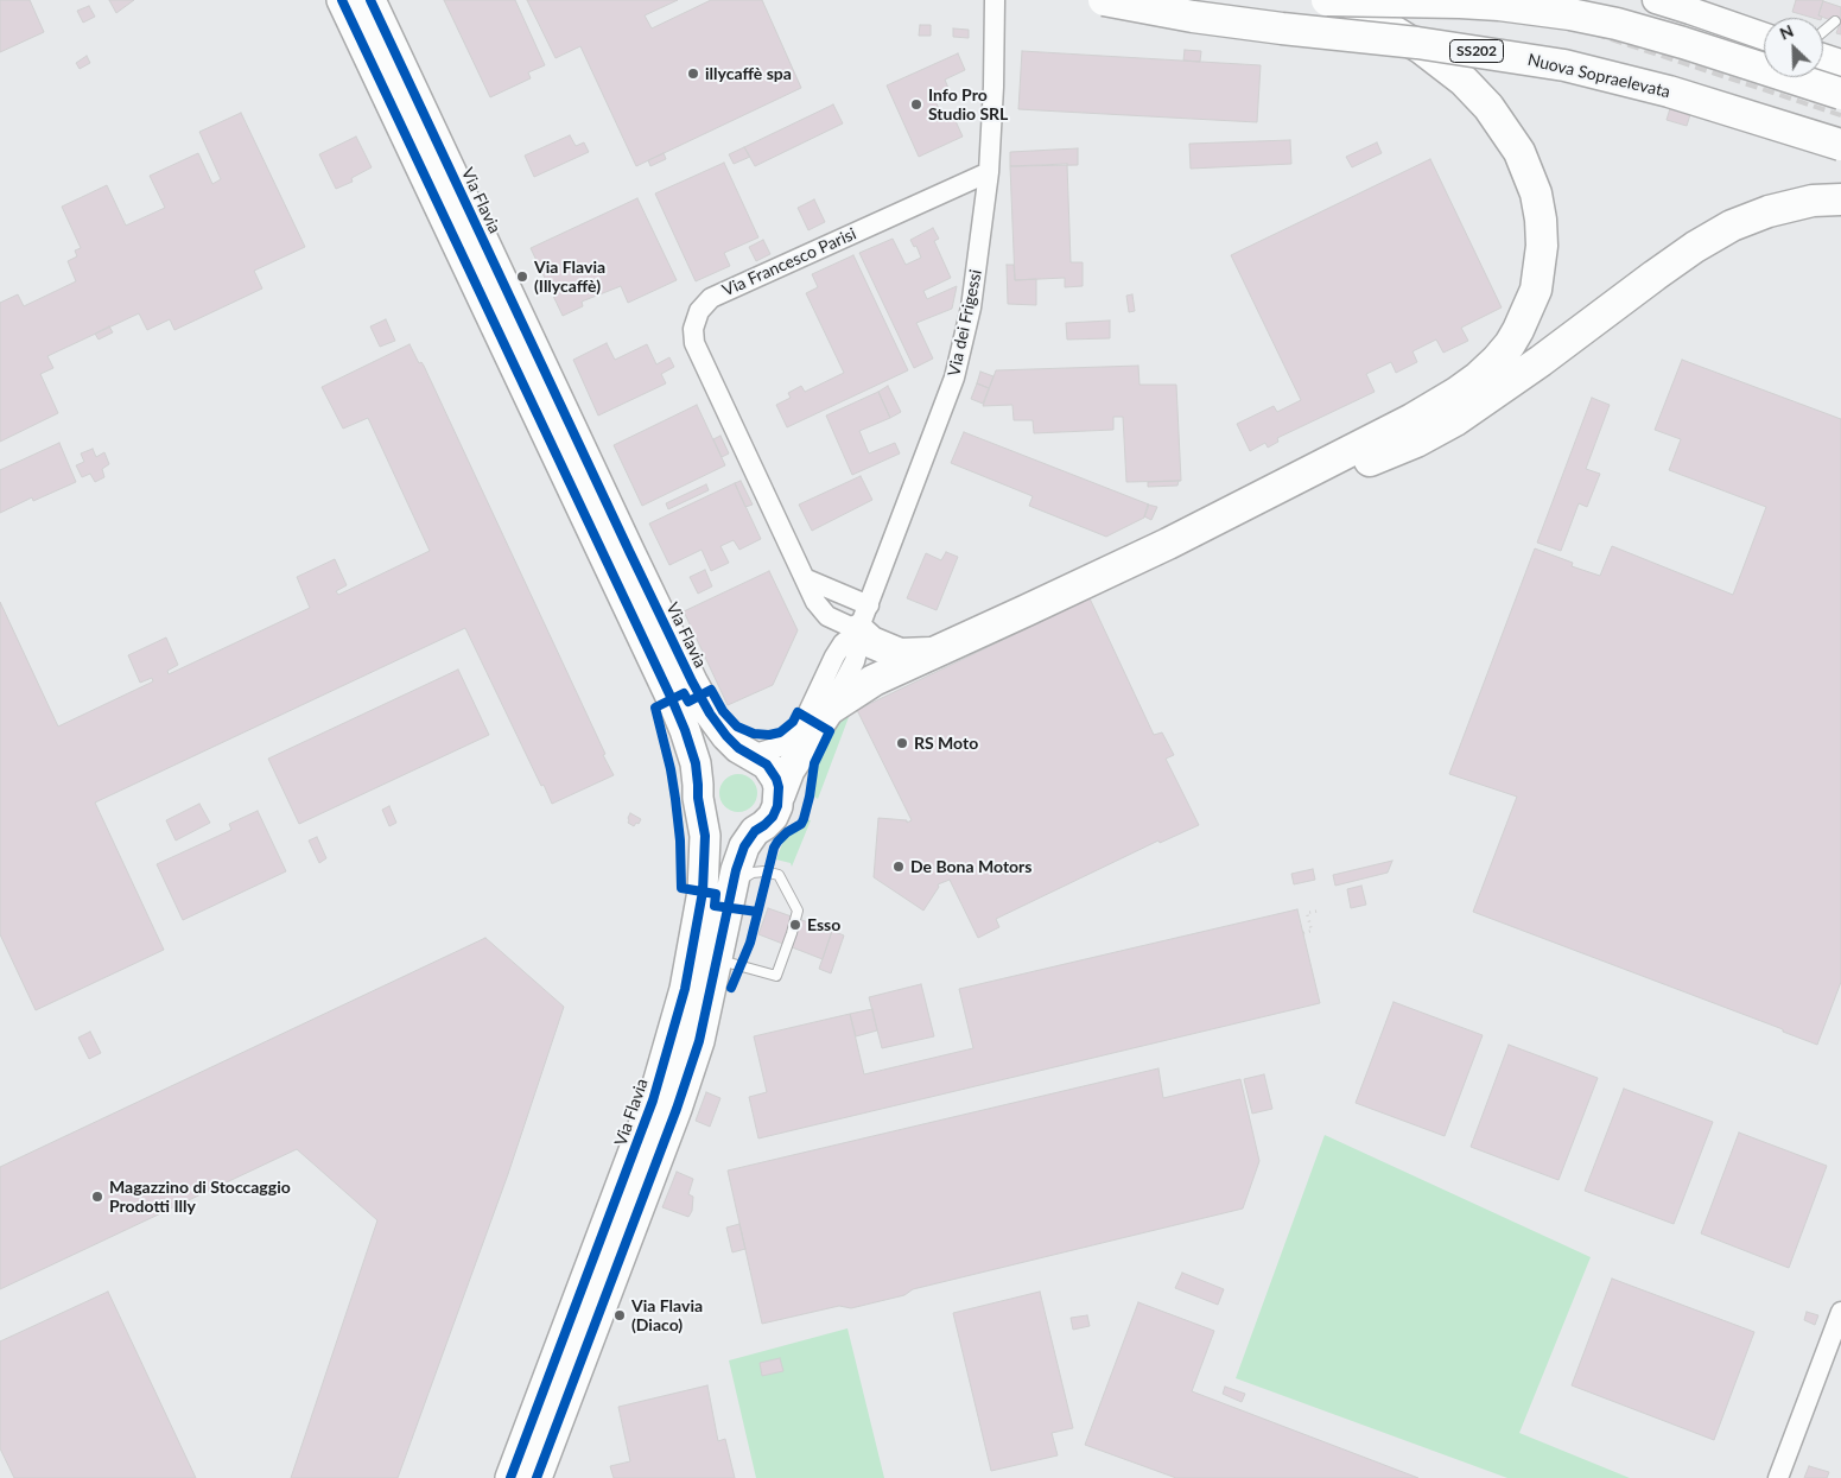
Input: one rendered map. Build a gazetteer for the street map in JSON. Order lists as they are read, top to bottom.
{
  "streets": {
    "highway": ["SS202", "Nuova Sopraelevata"],
    "main road": ["Via Flavia"],
    "street": ["Via Francesco Parisi", "Via dei Frigessi"]
  },
  "crossings": [
    ["Via Flavia", "Via dei Frigessi"],
    ["Via Francesco Parisi", "Via dei Frigessi"]
  ],
  "places": [
    "illycaffè spa",
    "Info Pro Studio SRL",
    "Via Flavia (Illycaffè)",
    "RS Moto",
    "De Bona Motors",
    "Esso",
    "Magazzino di Stoccaggio Prodotti Illy",
    "Via Flavia (Diaco)"
  ],
  "north": "top left"
}
